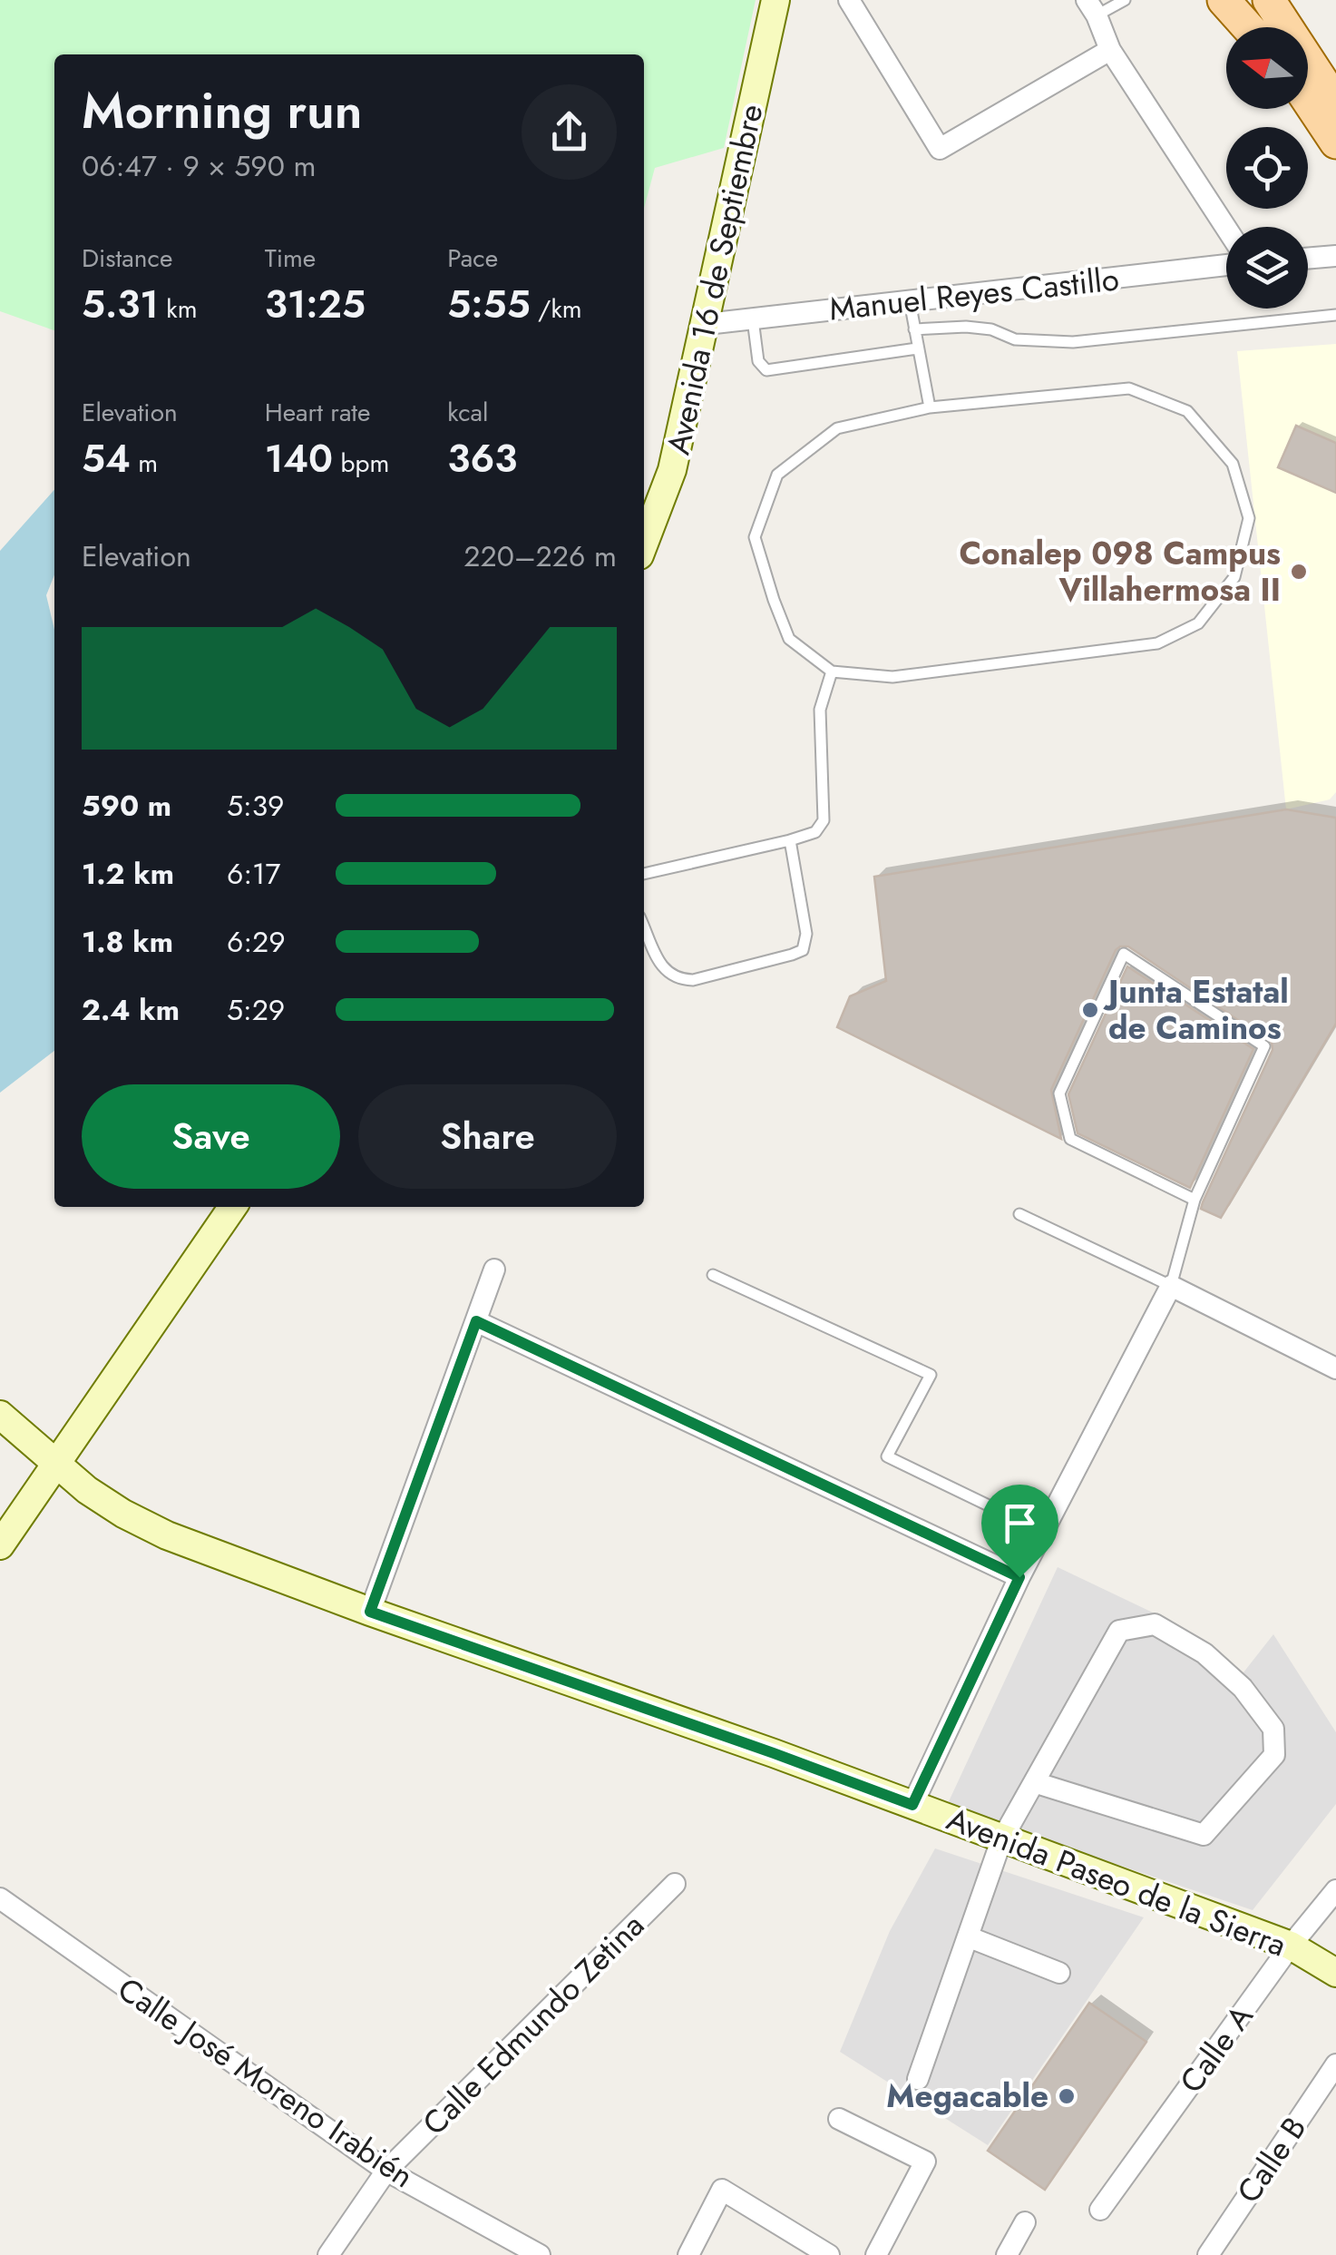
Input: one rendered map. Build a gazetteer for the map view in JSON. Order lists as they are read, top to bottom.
{
  "streets": {
    "main road": ["Avenida 16 de Septiembre", "Avenida Paseo de la Sierra"],
    "street": [
      "Manuel Reyes Castillo",
      "Calle Edmundo Zetina",
      "Calle A",
      "Calle José Moreno Irabién",
      "Calle B"
    ]
  },
  "crossings": [
    ["Avenida 16 de Septiembre", "Manuel Reyes Castillo"],
    ["Avenida Paseo de la Sierra", "Calle A"],
    ["Calle Edmundo Zetina", "Calle José Moreno Irabién"]
  ],
  "places": ["Conalep 098 Campus Villahermosa II", "Junta Estatal de Caminos", "Megacable"],
  "north": "left",
  "page": {
    "heading": ["Morning run", "06:47 · 9 × 590 m"],
    "stats": [
      ["Distance", "5.31 km"],
      ["Time", "31:25"],
      ["Pace", "5:55 /km"],
      ["Elevation", "54 m"],
      ["Heart rate", "140 bpm"],
      ["kcal", "363"]
    ],
    "chart": ["Elevation", "220–226 m"],
    "list": [
      {
        "name": "590 m",
        "note": "5:39"
      },
      {
        "name": "1.2 km",
        "note": "6:17"
      },
      {
        "name": "1.8 km",
        "note": "6:29"
      },
      {
        "name": "2.4 km",
        "note": "5:29"
      }
    ],
    "buttons": ["Save", "Share"]
  }
}
